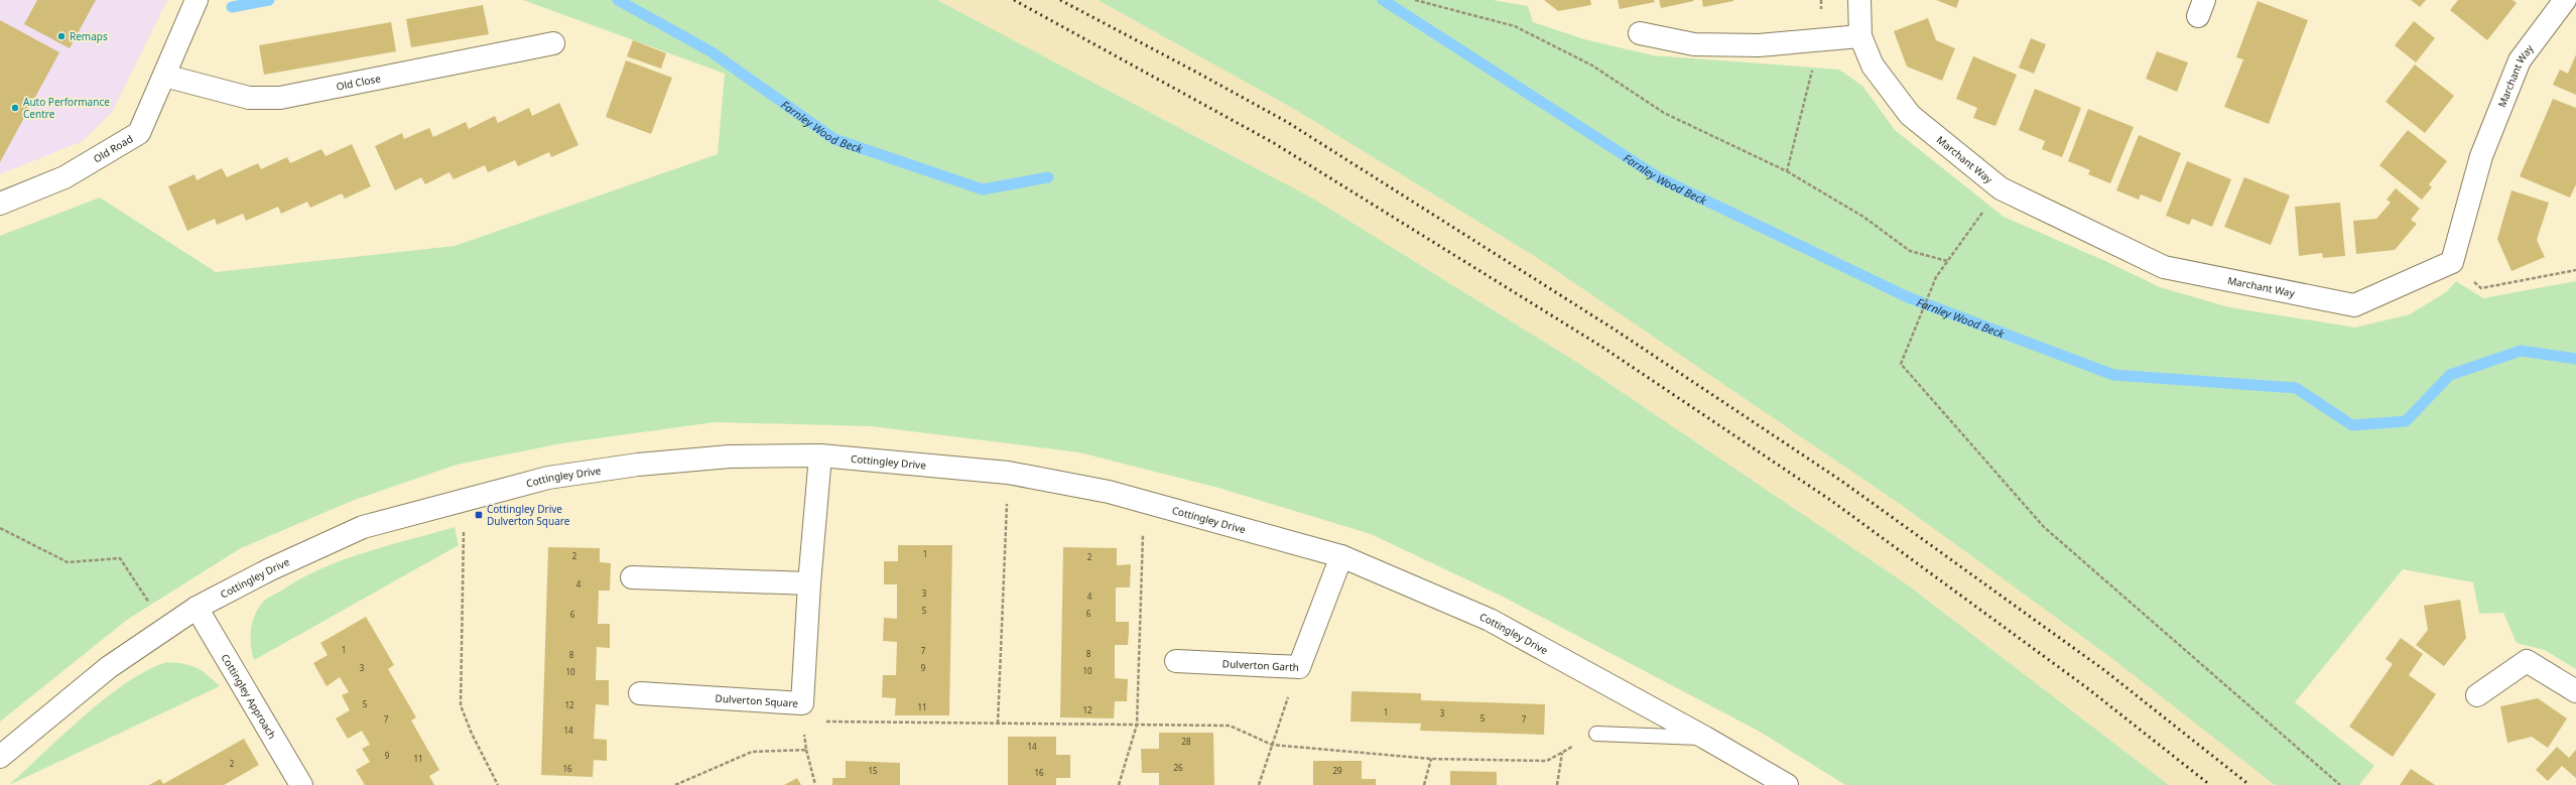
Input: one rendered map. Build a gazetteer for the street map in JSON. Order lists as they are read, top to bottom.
{
  "streets": {
    "street": [
      "Marchant Way",
      "Old Close",
      "Old Road",
      "Cottingley Drive",
      "Dulverton Garth",
      "Cottingley Approach",
      "Dulverton Square"
    ]
  },
  "crossings": [
    ["Old Close", "Old Road"],
    ["Cottingley Drive", "Dulverton Garth"],
    ["Cottingley Drive", "Cottingley Approach"],
    ["Cottingley Drive", "Dulverton Square"]
  ],
  "water": ["Farnley Wood Beck"],
  "places": {
    "other": ["Remaps", "Auto Performance Centre"],
    "transit": ["Cottingley Drive Dulverton Square"]
  },
  "house_numbers": [
    "1",
    "2",
    "2",
    "4",
    "3",
    "4",
    "5",
    "6",
    "6",
    "1",
    "7",
    "8",
    "8",
    "3",
    "9",
    "10",
    "10",
    "5",
    "12",
    "11",
    "12",
    "1",
    "3",
    "5",
    "7",
    "7",
    "14",
    "28",
    "14",
    "9",
    "11",
    "2",
    "26",
    "16",
    "15",
    "29",
    "16"
  ]
}
